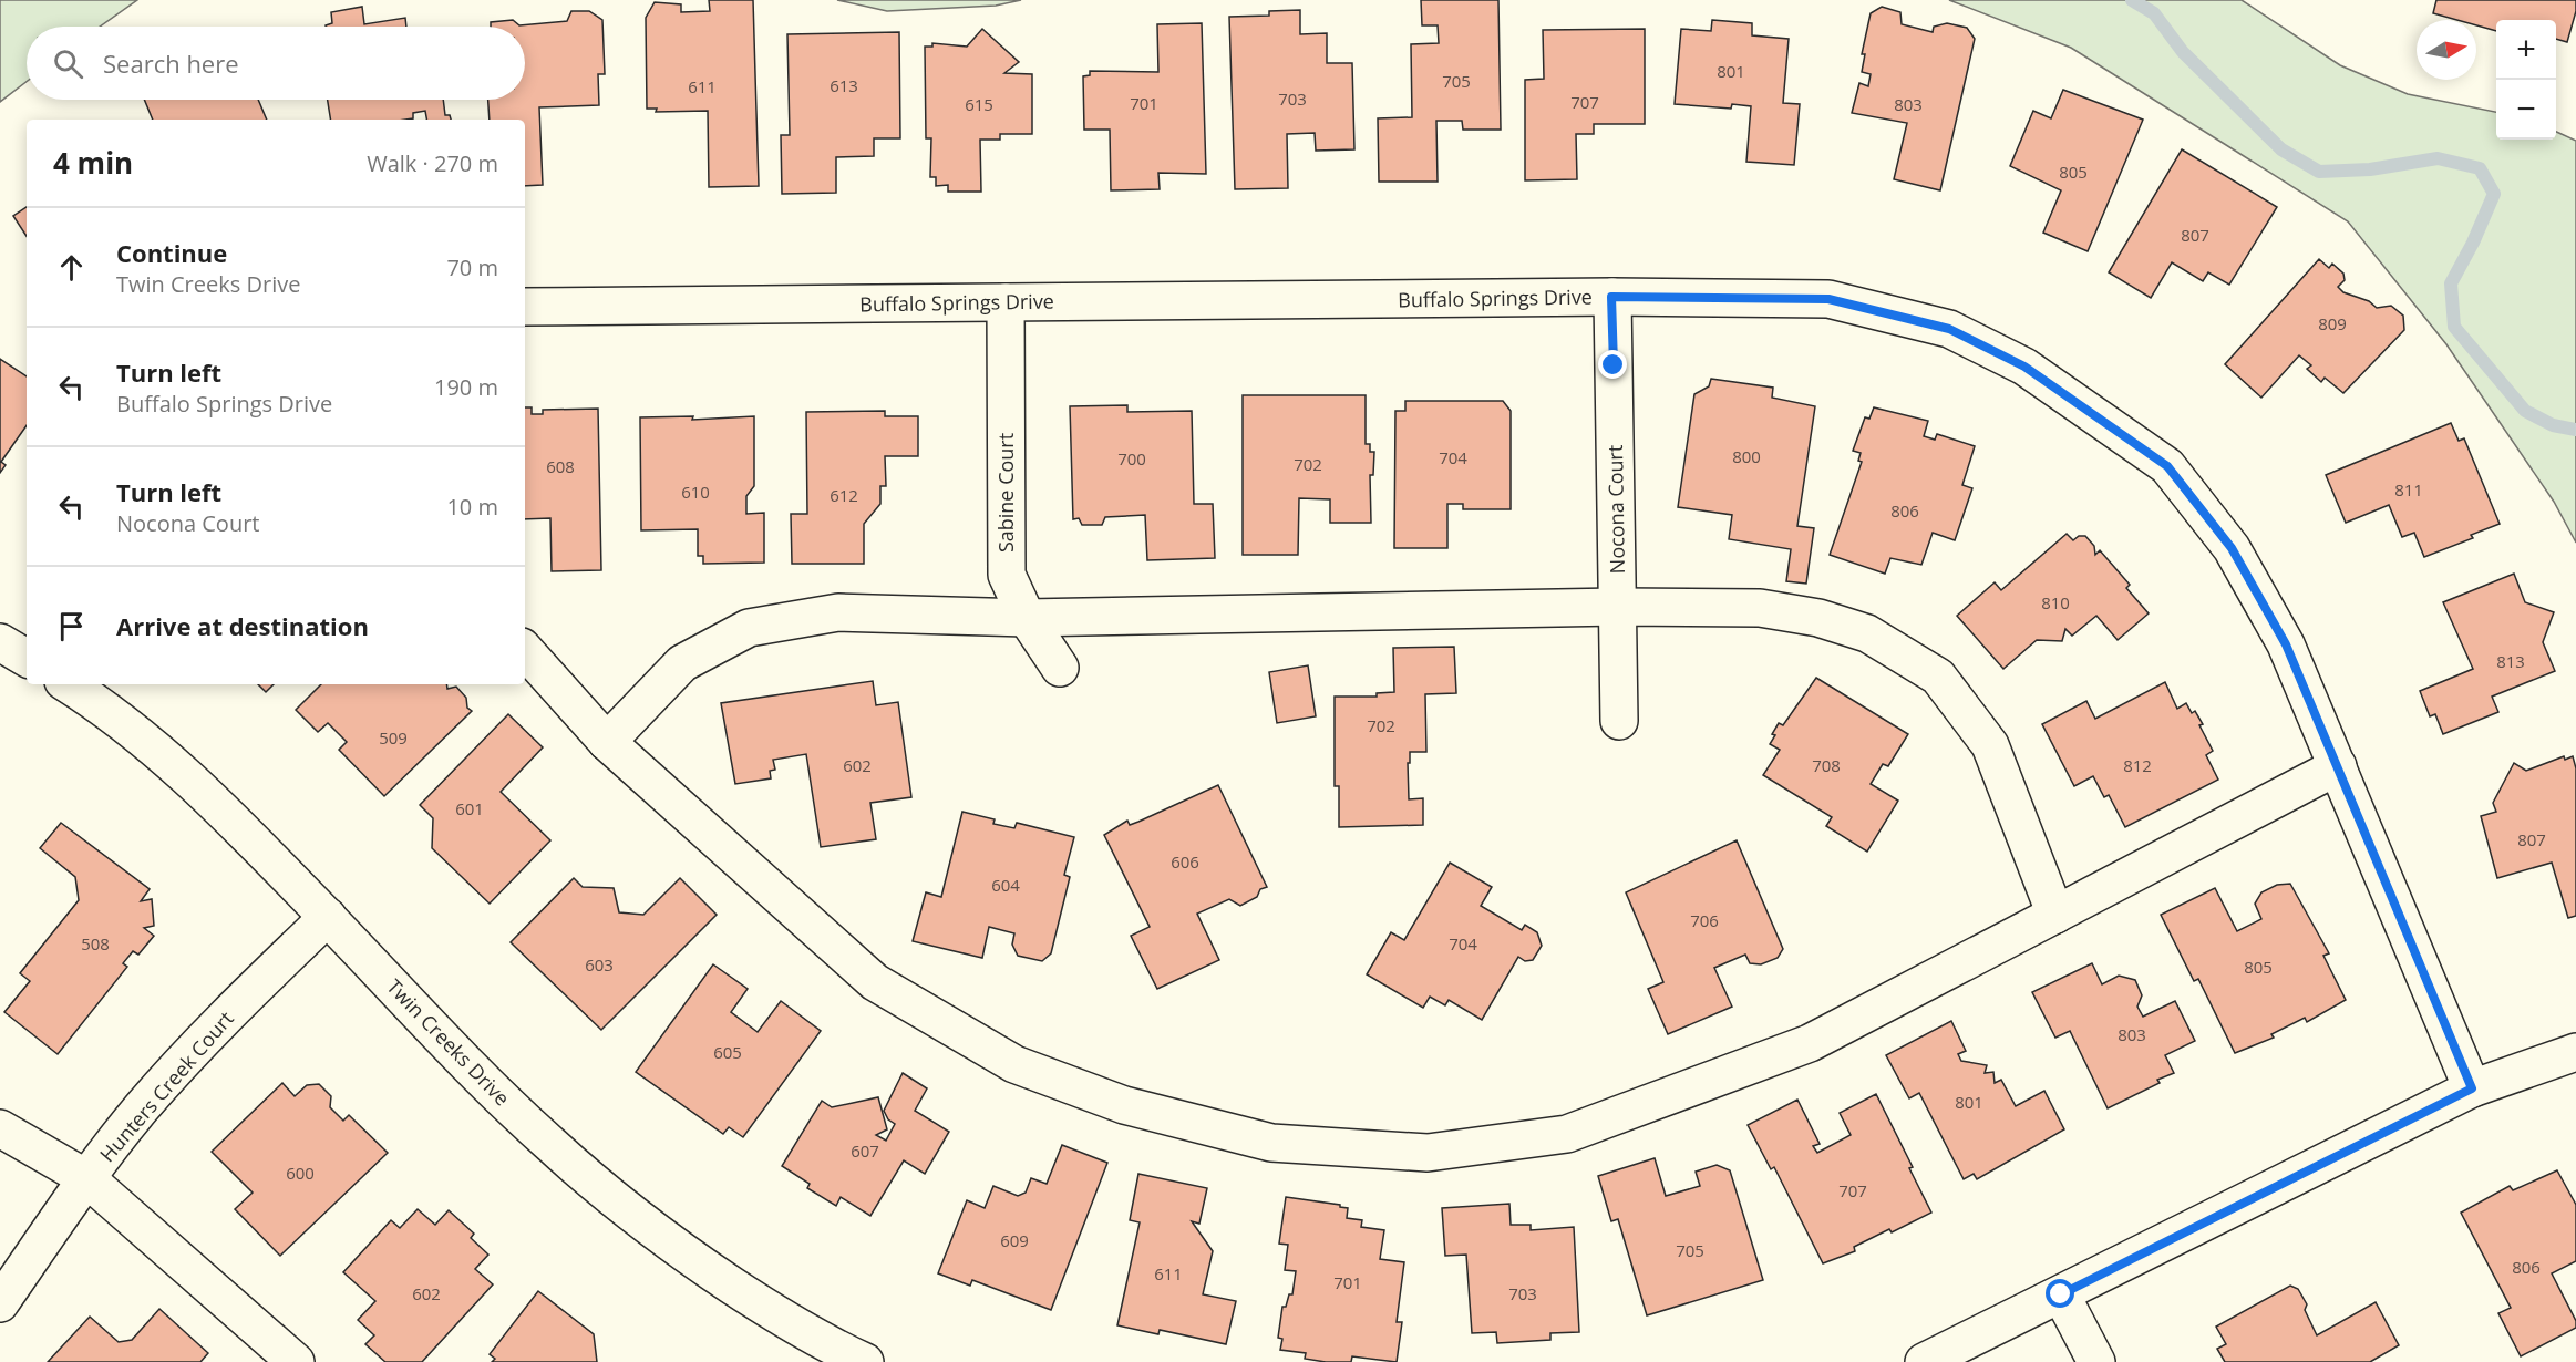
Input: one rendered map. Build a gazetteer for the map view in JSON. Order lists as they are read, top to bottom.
{
  "streets": {
    "street": [
      "Buffalo Springs Drive",
      "Sabine Court",
      "Nocona Court",
      "Twin Creeks Drive",
      "Hunters Creek Court"
    ]
  },
  "crossings": [
    ["Buffalo Springs Drive", "Sabine Court"],
    ["Buffalo Springs Drive", "Nocona Court"],
    ["Twin Creeks Drive", "Hunters Creek Court"]
  ],
  "house_numbers": [
    "801",
    "705",
    "613",
    "611",
    "703",
    "707",
    "701",
    "615",
    "803",
    "805",
    "807",
    "809",
    "800",
    "704",
    "700",
    "702",
    "608",
    "811",
    "610",
    "612",
    "806",
    "810",
    "813",
    "702",
    "509",
    "602",
    "708",
    "812",
    "601",
    "807",
    "606",
    "604",
    "706",
    "508",
    "704",
    "603",
    "805",
    "803",
    "605",
    "801",
    "607",
    "600",
    "707",
    "609",
    "705",
    "806",
    "611",
    "701",
    "602",
    "703"
  ],
  "north": "right",
  "page": {
    "map_buttons": ["+", "−"],
    "search": "Search here",
    "heading": ["4 min", "Walk · 270 m"],
    "list": [
      ["Continue", "Twin Creeks Drive", "70 m"],
      ["Turn left", "Buffalo Springs Drive", "190 m"],
      ["Turn left", "Nocona Court", "10 m"],
      "Arrive at destination"
    ]
  }
}
